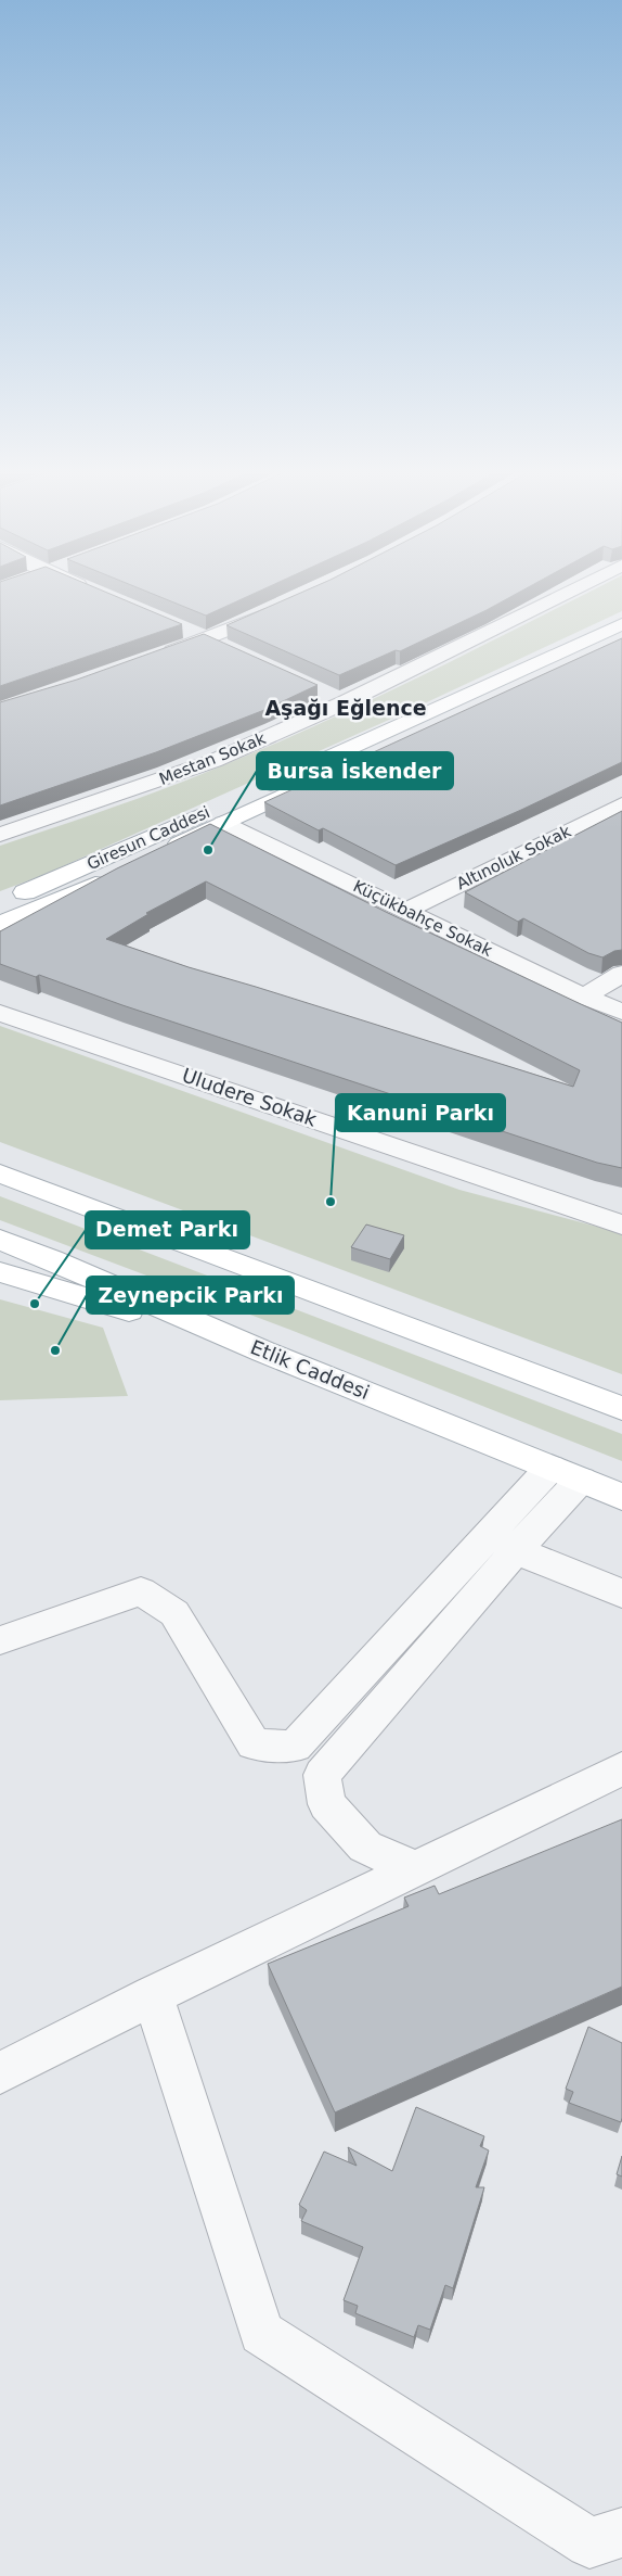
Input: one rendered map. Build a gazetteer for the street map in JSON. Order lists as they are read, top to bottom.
{
  "streets": {
    "main road": ["Giresun Caddesi", "Etlik Caddesi"],
    "street": [
      "Mestan Sokak",
      "Altınoluk Sokak",
      "Küçükbahçe Sokak",
      "Uludere Sokak"
    ]
  },
  "crossings": [
    ["Giresun Caddesi", "Küçükbahçe Sokak"],
    ["Altınoluk Sokak", "Küçükbahçe Sokak"]
  ],
  "districts": ["Aşağı Eğlence"],
  "places": [
    "Bursa İskender",
    "Kanuni Parkı",
    "Demet Parkı",
    "Zeynepcik Parkı"
  ]
}
